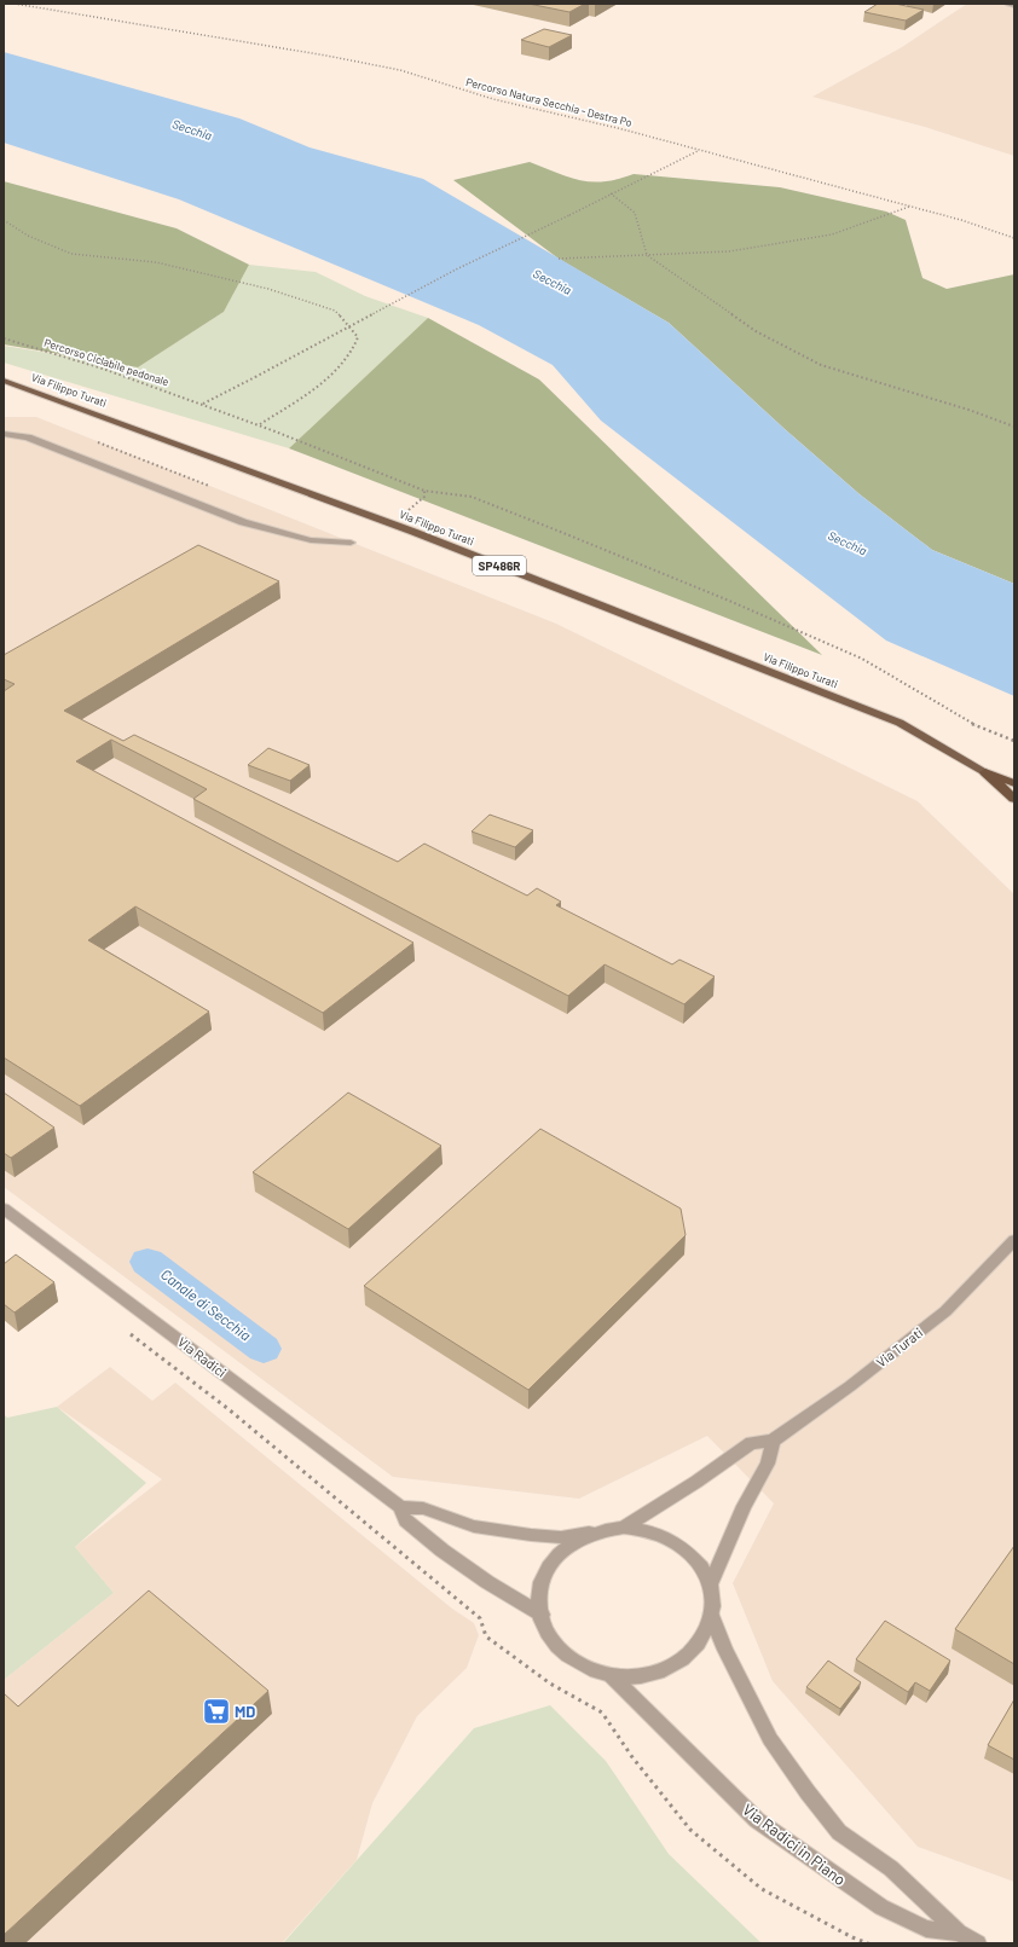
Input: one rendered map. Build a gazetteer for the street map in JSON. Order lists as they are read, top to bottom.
{
  "streets": {
    "highway": ["SP486R"],
    "main road": ["Via Filippo Turati"],
    "street": ["Via Turati", "Via Radici", "Via Radici in Piano"],
    "path": ["Percorso Natura Secchia - Destra Po", "Percorso Ciclabile pedonale"]
  },
  "crossings": [
    ["Via Filippo Turati", "SP486R"],
    ["Via Turati", "Via Radici"],
    ["Via Turati", "Via Radici in Piano"],
    ["Via Radici", "Via Radici in Piano"]
  ],
  "water": ["Secchia", "Canale di Secchia"],
  "places": {
    "supermarket": ["MD"]
  }
}
